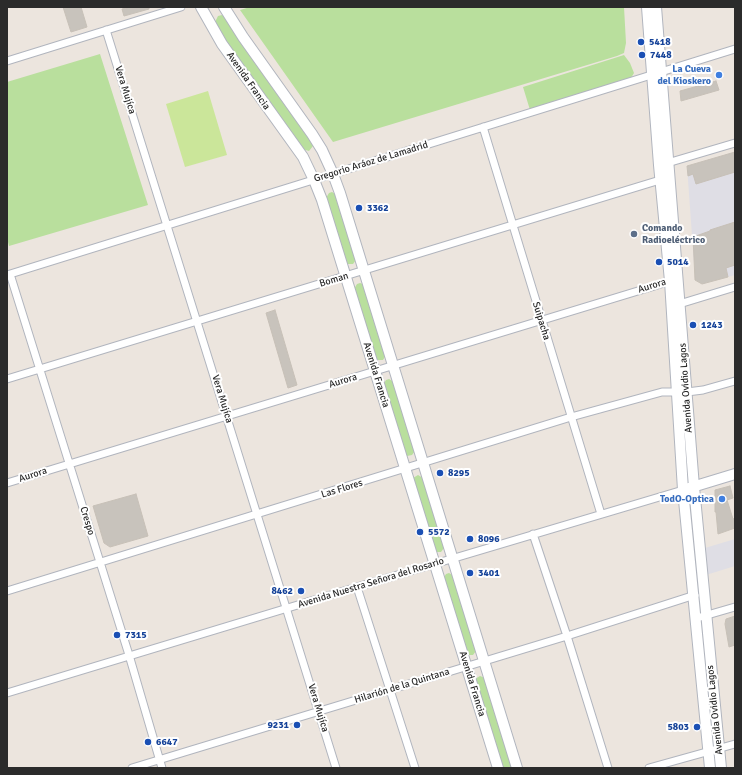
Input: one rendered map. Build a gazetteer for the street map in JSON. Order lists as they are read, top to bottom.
{
  "streets": {
    "street": [
      "Avenida Francia",
      "Vera Mujíca",
      "Gregorio Aráoz de Lamadrid",
      "Boman",
      "Aurora",
      "Suipacha",
      "Avenida Ovidio Lagos",
      "Las Flores",
      "Crespo",
      "Avenida Nuestra Señora del Rosario",
      "Hilarión de la Quintana"
    ]
  },
  "crossings": [
    ["Avenida Francia", "Gregorio Aráoz de Lamadrid"],
    ["Avenida Francia", "Boman"],
    ["Avenida Francia", "Aurora"],
    ["Avenida Francia", "Las Flores"],
    ["Avenida Francia", "Avenida Nuestra Señora del Rosario"],
    ["Avenida Francia", "Hilarión de la Quintana"],
    ["Vera Mujíca", "Gregorio Aráoz de Lamadrid"],
    ["Vera Mujíca", "Boman"],
    ["Vera Mujíca", "Aurora"],
    ["Vera Mujíca", "Las Flores"],
    ["Vera Mujíca", "Avenida Nuestra Señora del Rosario"],
    ["Vera Mujíca", "Hilarión de la Quintana"],
    ["Gregorio Aráoz de Lamadrid", "Suipacha"],
    ["Gregorio Aráoz de Lamadrid", "Avenida Ovidio Lagos"],
    ["Gregorio Aráoz de Lamadrid", "Crespo"],
    ["Boman", "Suipacha"],
    ["Boman", "Avenida Ovidio Lagos"],
    ["Boman", "Crespo"],
    ["Aurora", "Suipacha"],
    ["Aurora", "Avenida Ovidio Lagos"],
    ["Aurora", "Crespo"],
    ["Suipacha", "Las Flores"],
    ["Suipacha", "Avenida Nuestra Señora del Rosario"],
    ["Avenida Ovidio Lagos", "Las Flores"],
    ["Avenida Ovidio Lagos", "Avenida Nuestra Señora del Rosario"],
    ["Avenida Ovidio Lagos", "Hilarión de la Quintana"],
    ["Las Flores", "Crespo"],
    ["Crespo", "Avenida Nuestra Señora del Rosario"],
    ["Crespo", "Hilarión de la Quintana"]
  ],
  "places": [
    "5418",
    "7448",
    "La Cueva del Kioskero",
    "3362",
    "Comando Radioeléctrico",
    "5014",
    "1243",
    "8295",
    "TodO-Optica",
    "5572",
    "8096",
    "3401",
    "8462",
    "7315",
    "9231",
    "5803",
    "6647"
  ]
}
